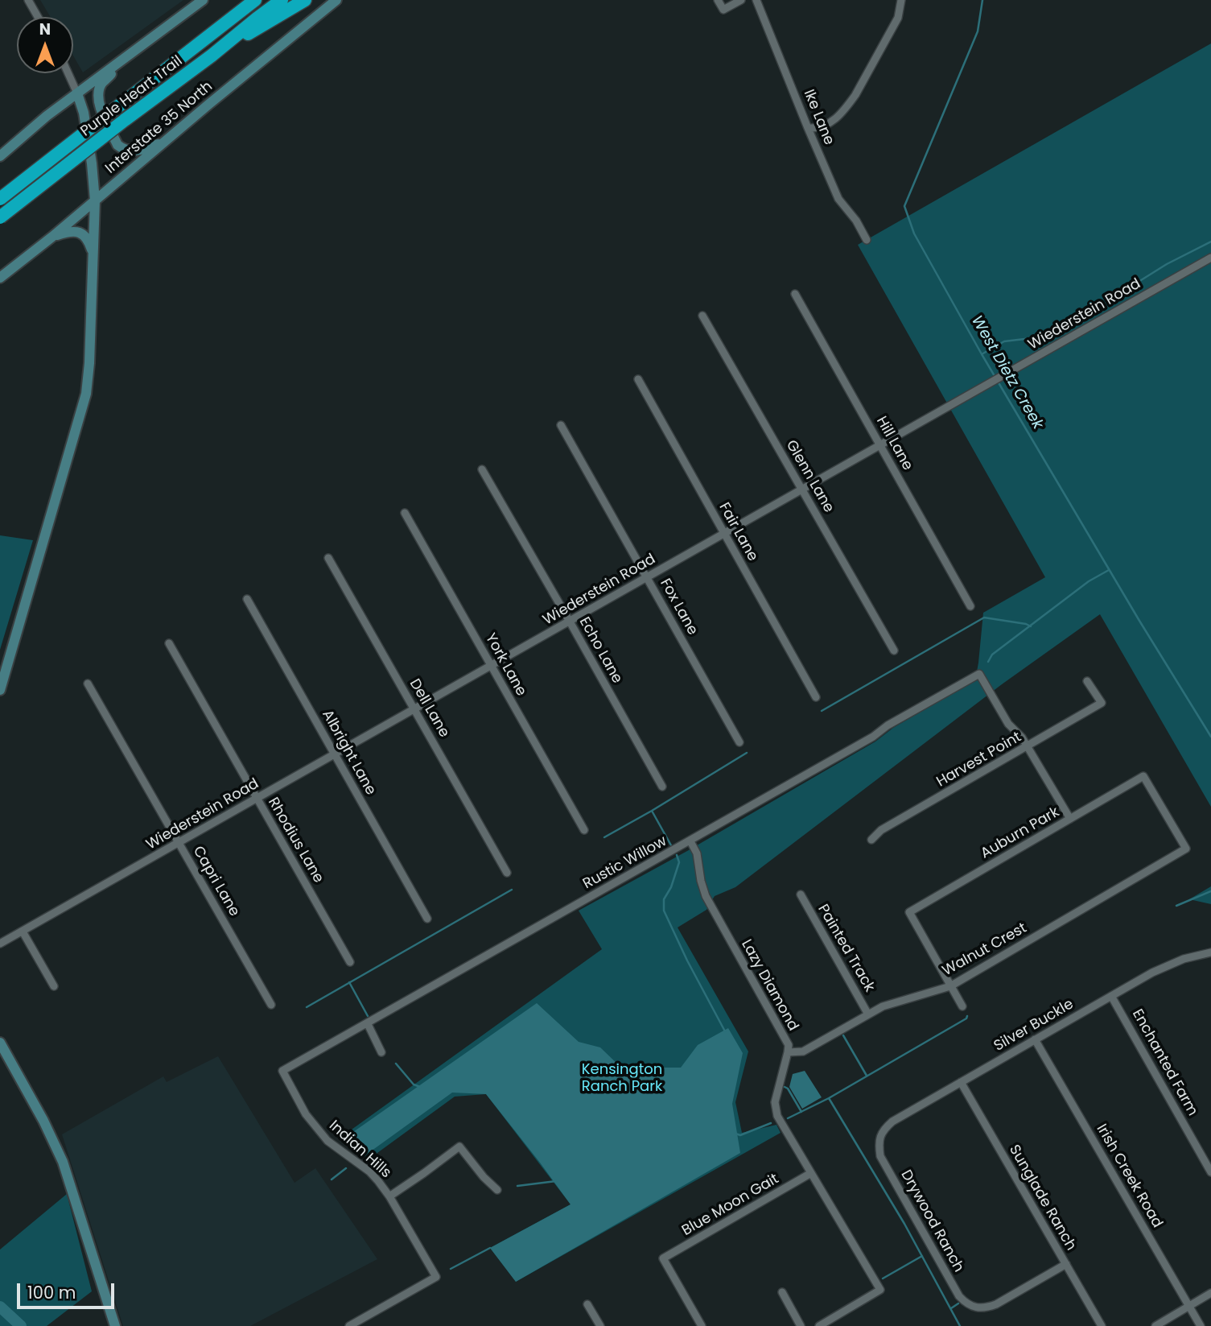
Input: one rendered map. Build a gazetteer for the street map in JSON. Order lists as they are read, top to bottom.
{
  "streets": {
    "highway": ["Purple Heart Trail"],
    "main road": ["Interstate 35 North"],
    "street": [
      "Ike Lane",
      "Wiederstein Road",
      "Hill Lane",
      "Glenn Lane",
      "Fair Lane",
      "Fox Lane",
      "Echo Lane",
      "York Lane",
      "Dell Lane",
      "Albright Lane",
      "Harvest Point",
      "Auburn Park",
      "Rhodius Lane",
      "Rustic Willow",
      "Capri Lane",
      "Painted Track",
      "Walnut Crest",
      "Lazy Diamond",
      "Silver Buckle",
      "Enchanted Farm",
      "Indian Hills",
      "Irish Creek Road",
      "Sunglade Ranch",
      "Blue Moon Gait",
      "Drywood Ranch"
    ]
  },
  "crossings": [
    ["Wiederstein Road", "Hill Lane"],
    ["Wiederstein Road", "Glenn Lane"],
    ["Wiederstein Road", "Fair Lane"],
    ["Wiederstein Road", "Fox Lane"],
    ["Wiederstein Road", "Echo Lane"],
    ["Wiederstein Road", "York Lane"],
    ["Wiederstein Road", "Dell Lane"],
    ["Wiederstein Road", "Albright Lane"],
    ["Wiederstein Road", "Rhodius Lane"],
    ["Wiederstein Road", "Capri Lane"],
    ["Harvest Point", "Rustic Willow"],
    ["Auburn Park", "Walnut Crest"],
    ["Rustic Willow", "Lazy Diamond"],
    ["Rustic Willow", "Indian Hills"],
    ["Painted Track", "Walnut Crest"],
    ["Walnut Crest", "Lazy Diamond"],
    ["Lazy Diamond", "Blue Moon Gait"],
    ["Silver Buckle", "Enchanted Farm"],
    ["Silver Buckle", "Irish Creek Road"],
    ["Silver Buckle", "Sunglade Ranch"],
    ["Silver Buckle", "Drywood Ranch"],
    ["Sunglade Ranch", "Drywood Ranch"]
  ],
  "water": ["West Dietz Creek"],
  "parks": ["Kensington Ranch Park"],
  "scale_bar": "100 m",
  "north": "top"
}
